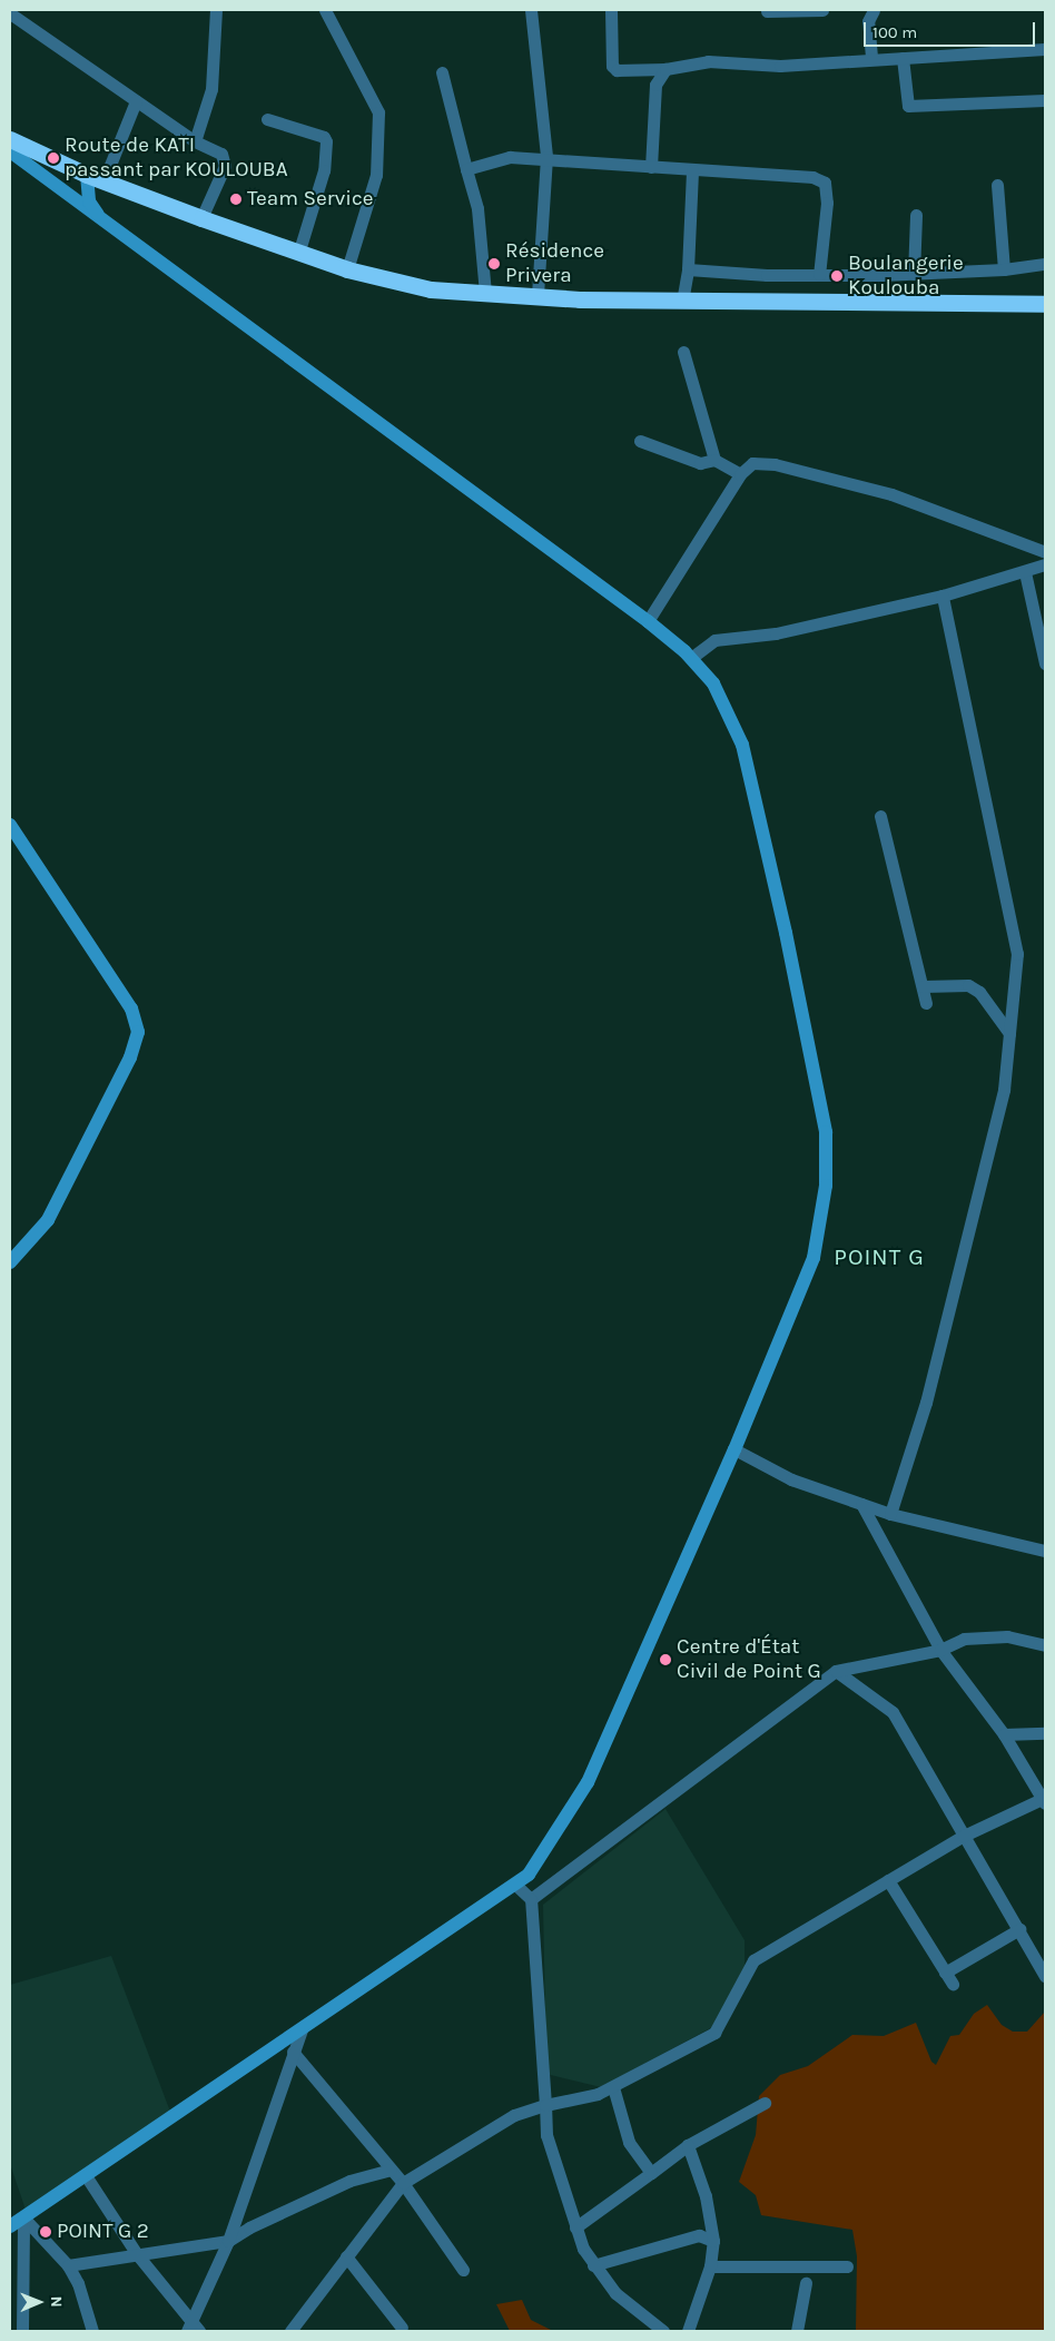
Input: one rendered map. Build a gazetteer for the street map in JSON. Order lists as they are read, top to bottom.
{
  "districts": ["POINT G"],
  "places": [
    "Route de KATI passant par KOULOUBA",
    "Team Service",
    "Résidence Privera",
    "Boulangerie Koulouba",
    "Centre d'État Civil de Point G",
    "POINT G 2"
  ],
  "scale_bar": "100 m",
  "north": "right"
}
